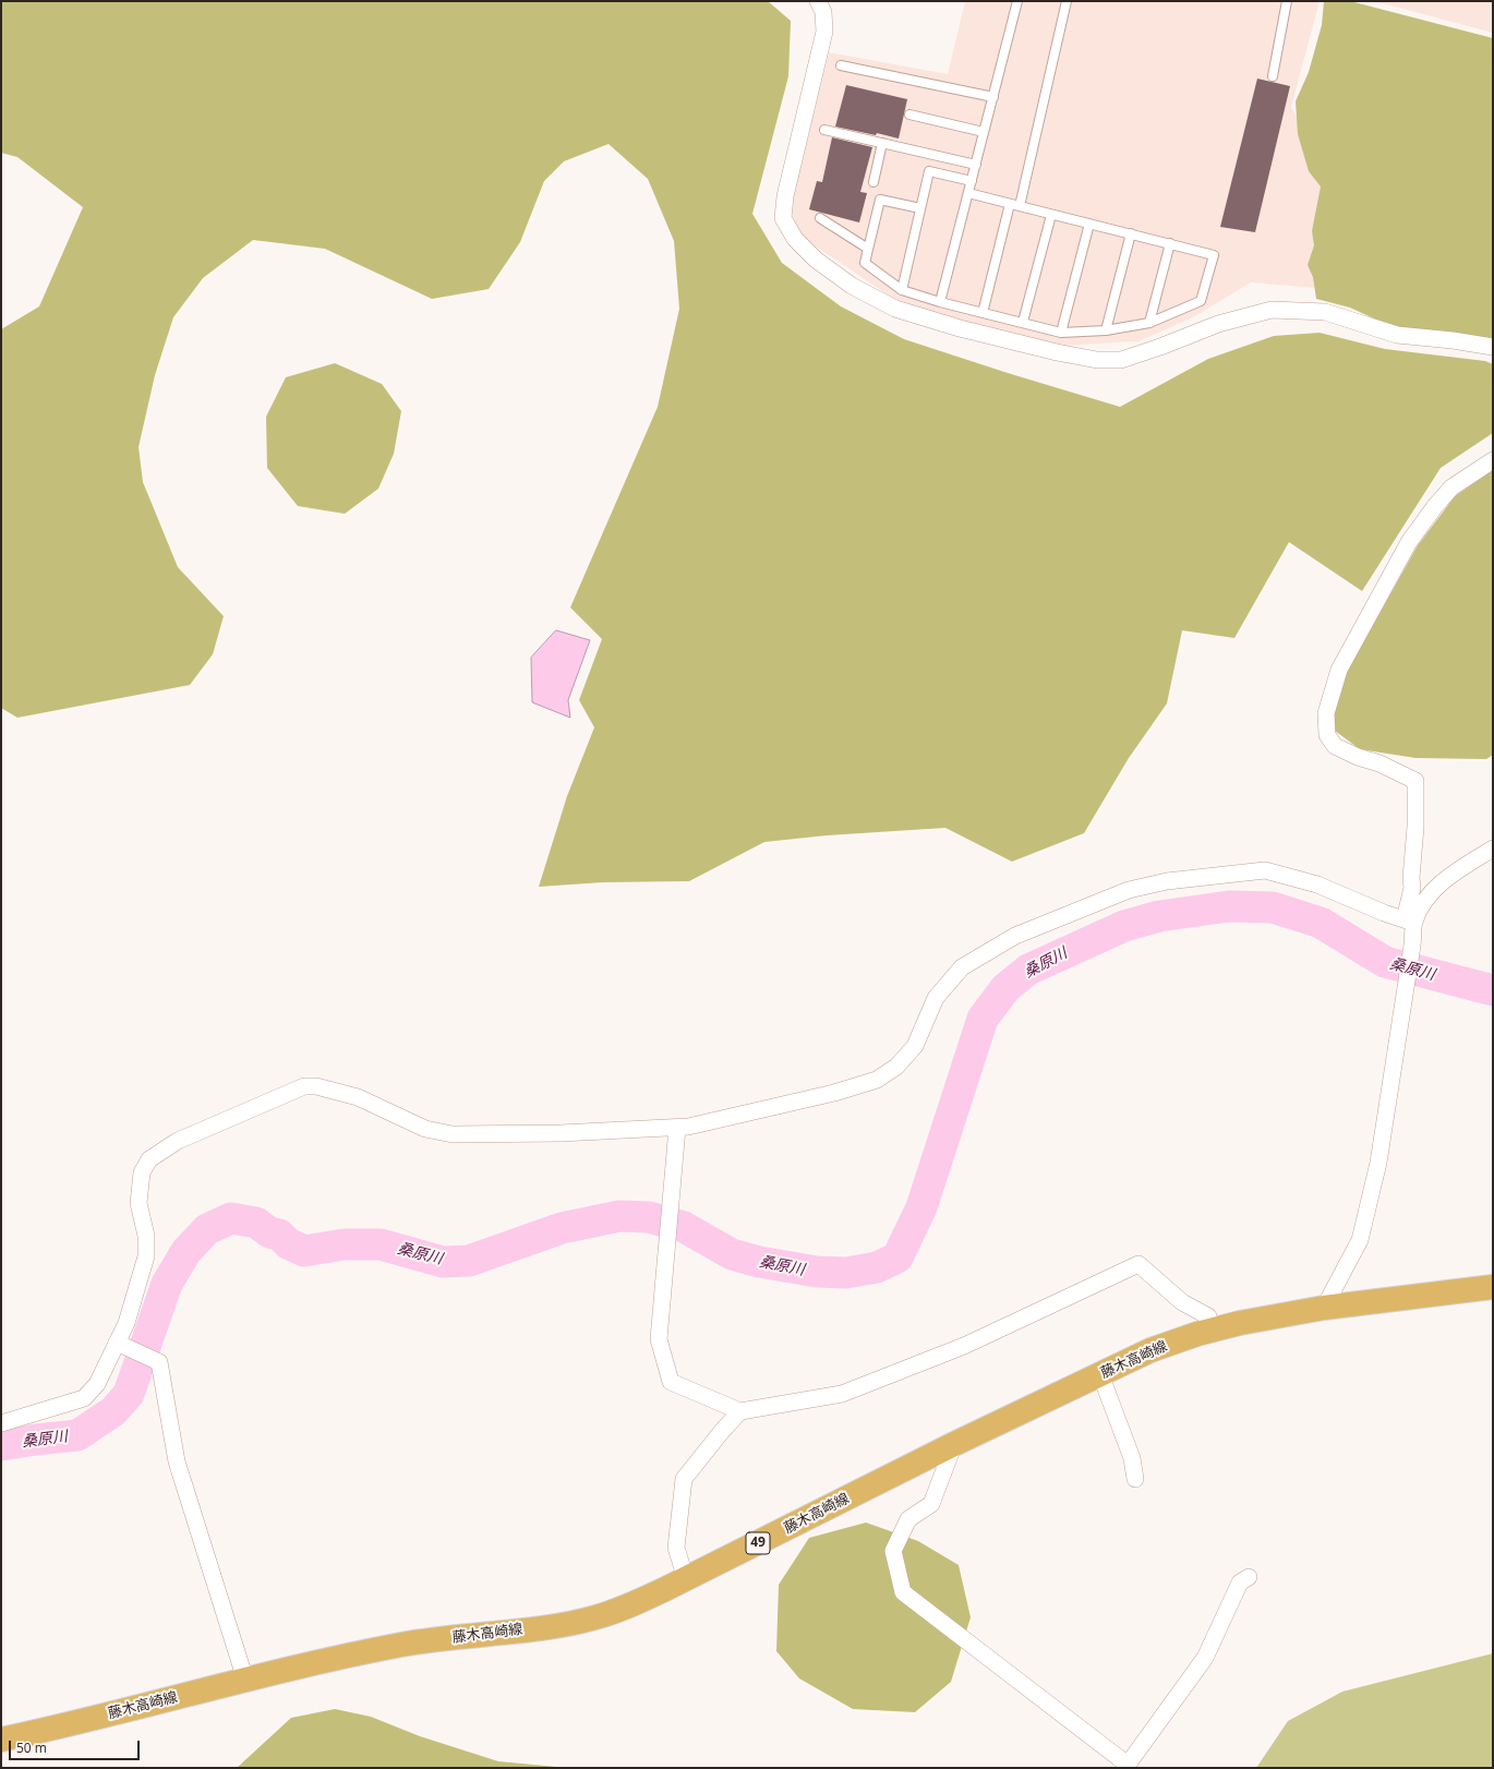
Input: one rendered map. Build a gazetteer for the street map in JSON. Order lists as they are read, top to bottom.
{
  "streets": {
    "main road": ["藤木高崎線", "49"]
  },
  "water": ["桑原川"],
  "scale_bar": "50 m"
}
